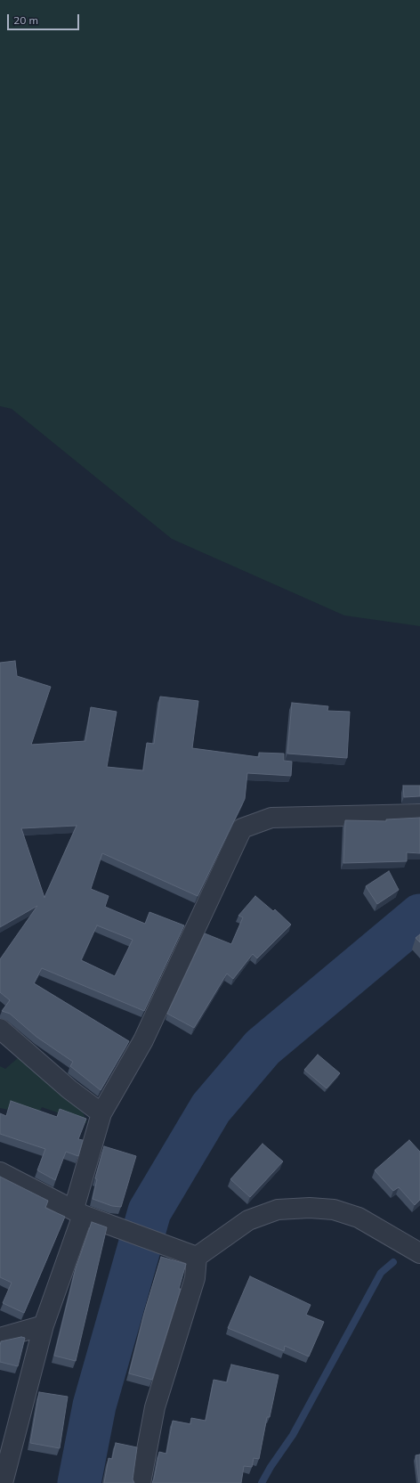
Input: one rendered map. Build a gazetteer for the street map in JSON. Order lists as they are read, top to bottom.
{
  "scale_bar": "20 m"
}
